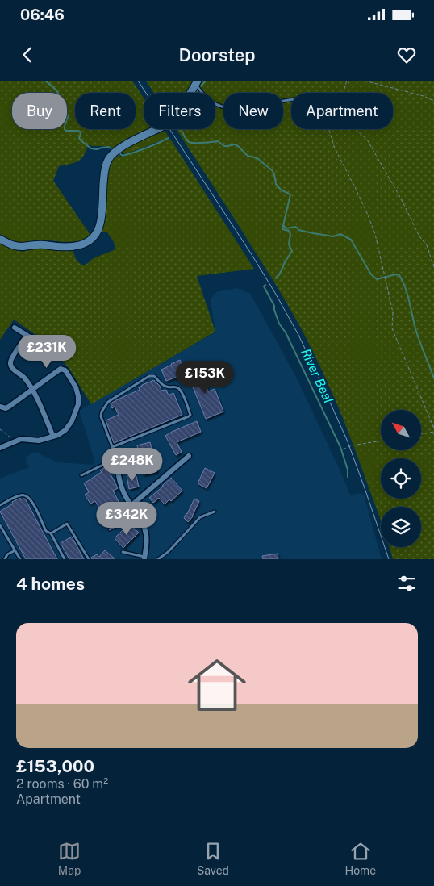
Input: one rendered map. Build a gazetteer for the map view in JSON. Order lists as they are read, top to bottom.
{
  "water": ["River Beal"],
  "north": "top left",
  "page": {
    "status": "06:46",
    "header": "Doorstep",
    "chip": [
      "Buy",
      "Rent",
      "Filters",
      "New",
      "Apartment"
    ],
    "price": [
      "£231K",
      "£153K",
      "£248K",
      "£342K"
    ],
    "heading": "4 homes",
    "list": [
      {
        "name": "£153,000",
        "note": "2 rooms · 60 m² · Apartment"
      }
    ],
    "tabs": ["Map", "Saved", "Home"]
  }
}
